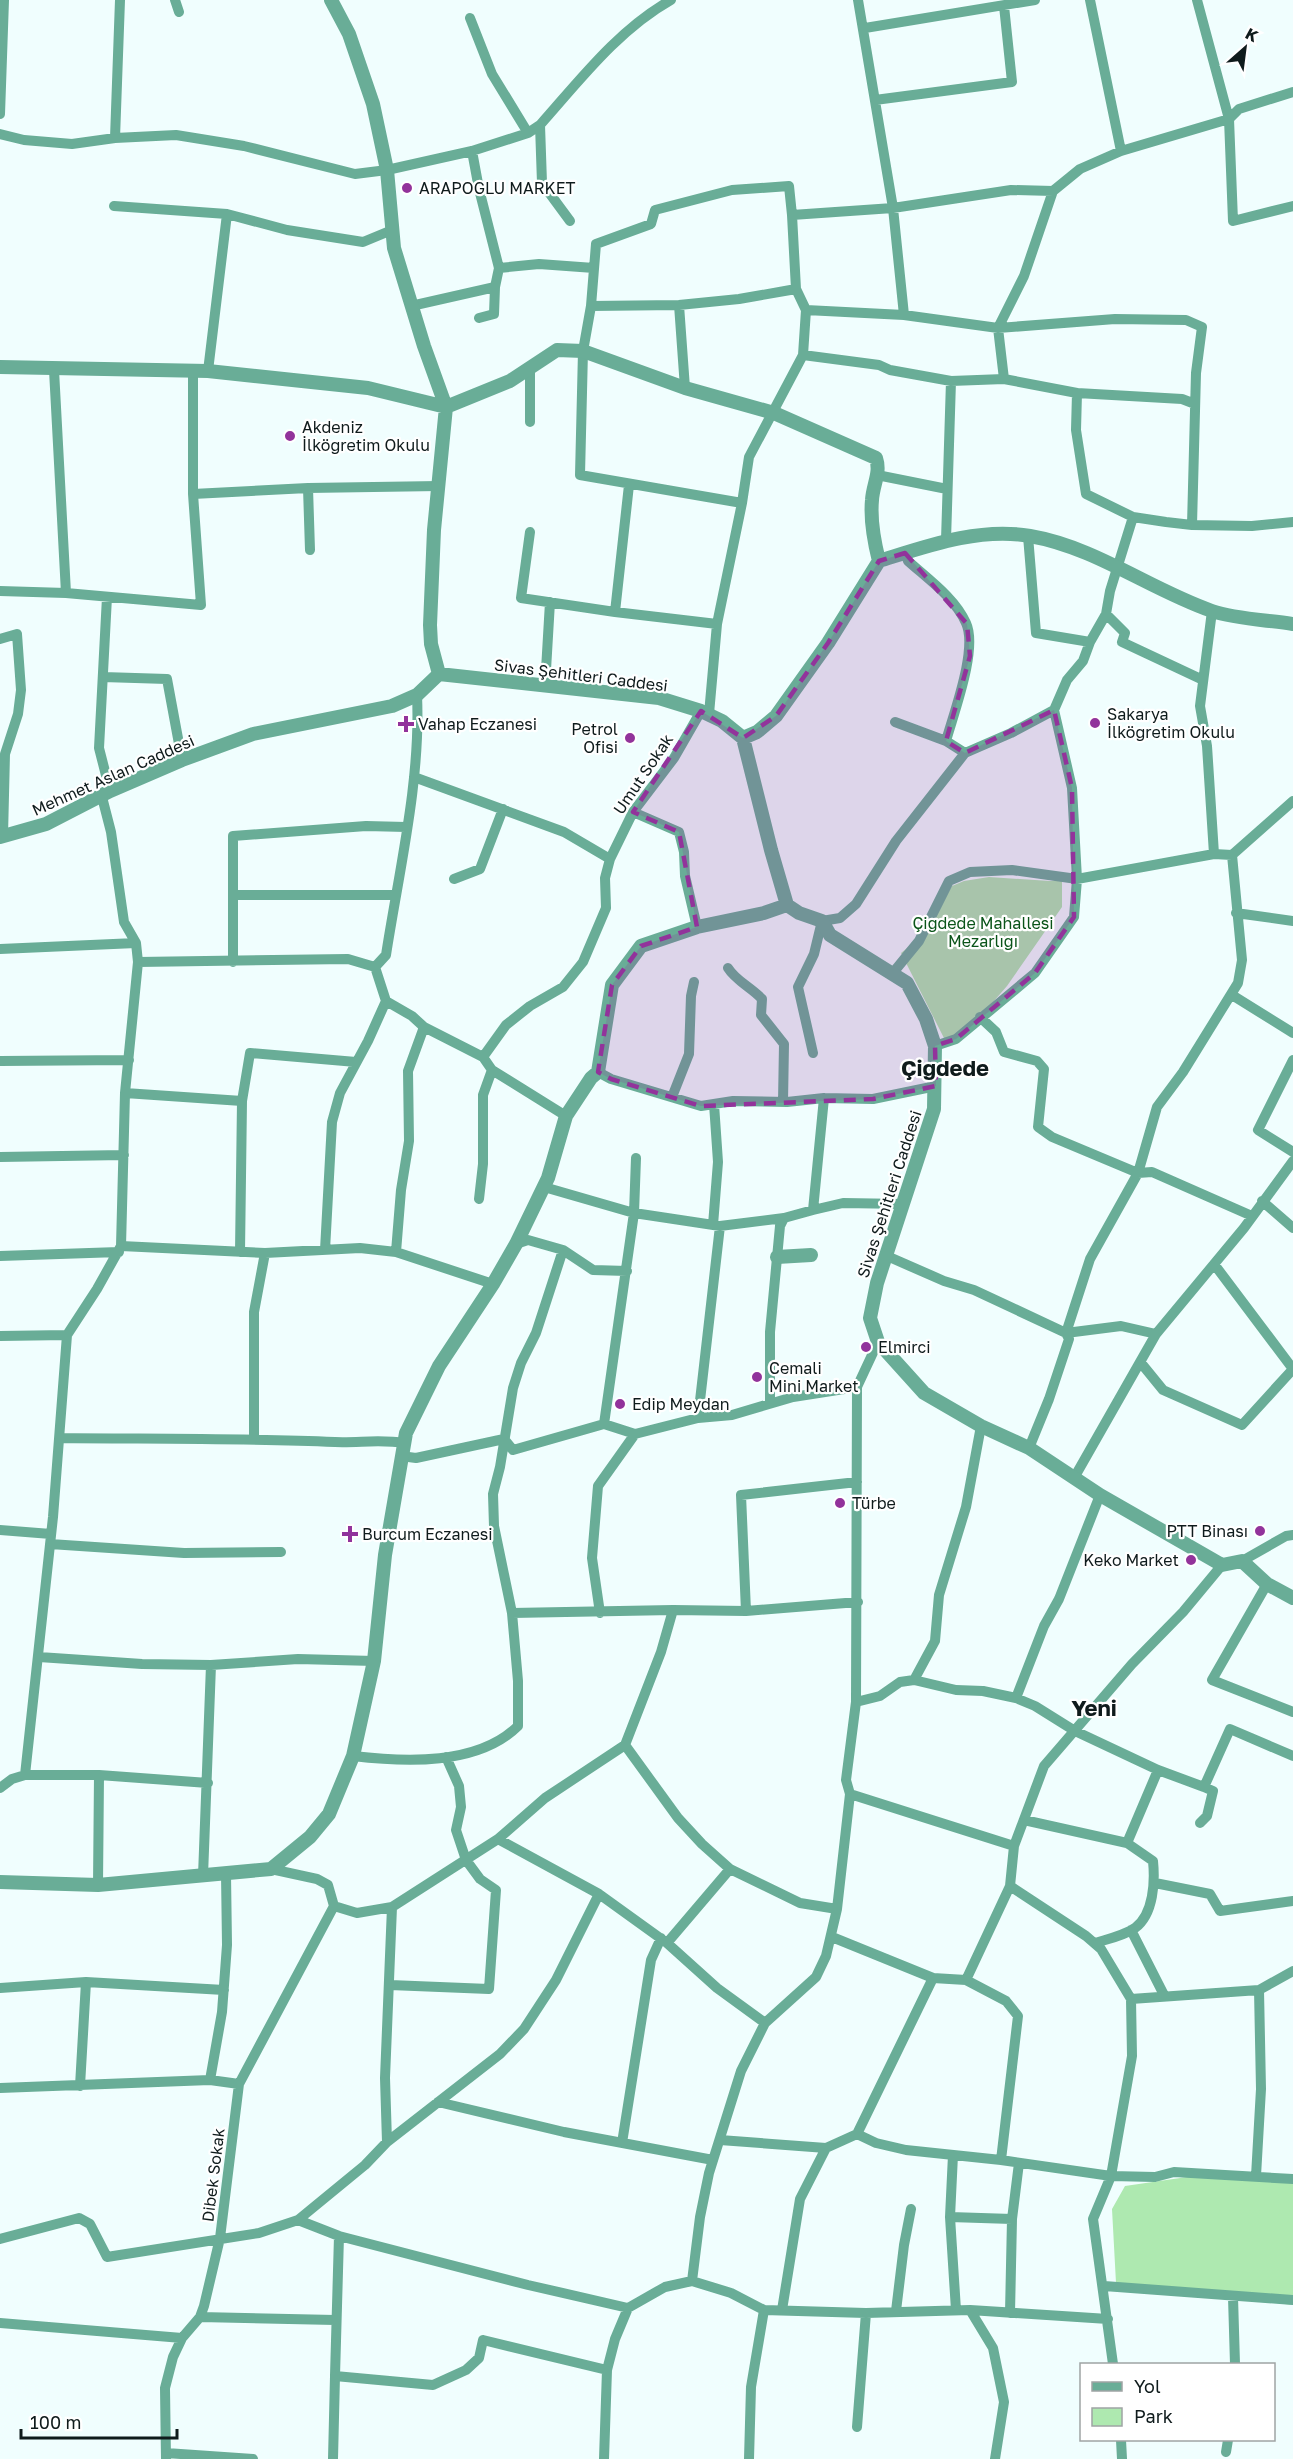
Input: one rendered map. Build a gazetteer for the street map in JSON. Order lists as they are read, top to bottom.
{
  "streets": {
    "street": [
      "Sivas Şehitleri Caddesi",
      "Umut Sokak",
      "Mehmet Aslan Caddesi",
      "Dibek Sokak"
    ]
  },
  "crossings": [
    ["Sivas Şehitleri Caddesi", "Umut Sokak"],
    ["Sivas Şehitleri Caddesi", "Mehmet Aslan Caddesi"]
  ],
  "districts": ["Çiğdede", "Yeni"],
  "parks": ["Çiğdede Mahallesi Mezarlığı"],
  "places": {
    "other": [
      "ARAPOĞLU MARKET",
      "Akdeniz İlköğretim Okulu",
      "Sakarya İlköğretim Okulu",
      "Petrol Ofisi",
      "Elmirci",
      "Cemali Mini Market",
      "Edip Meydan",
      "Türbe",
      "PTT Binası",
      "Keko Market"
    ],
    "health": ["Vahap Eczanesi", "Burcum Eczanesi"]
  },
  "legend": ["Yol", "Park"],
  "scale_bar": "100 m",
  "north": "top right"
}
